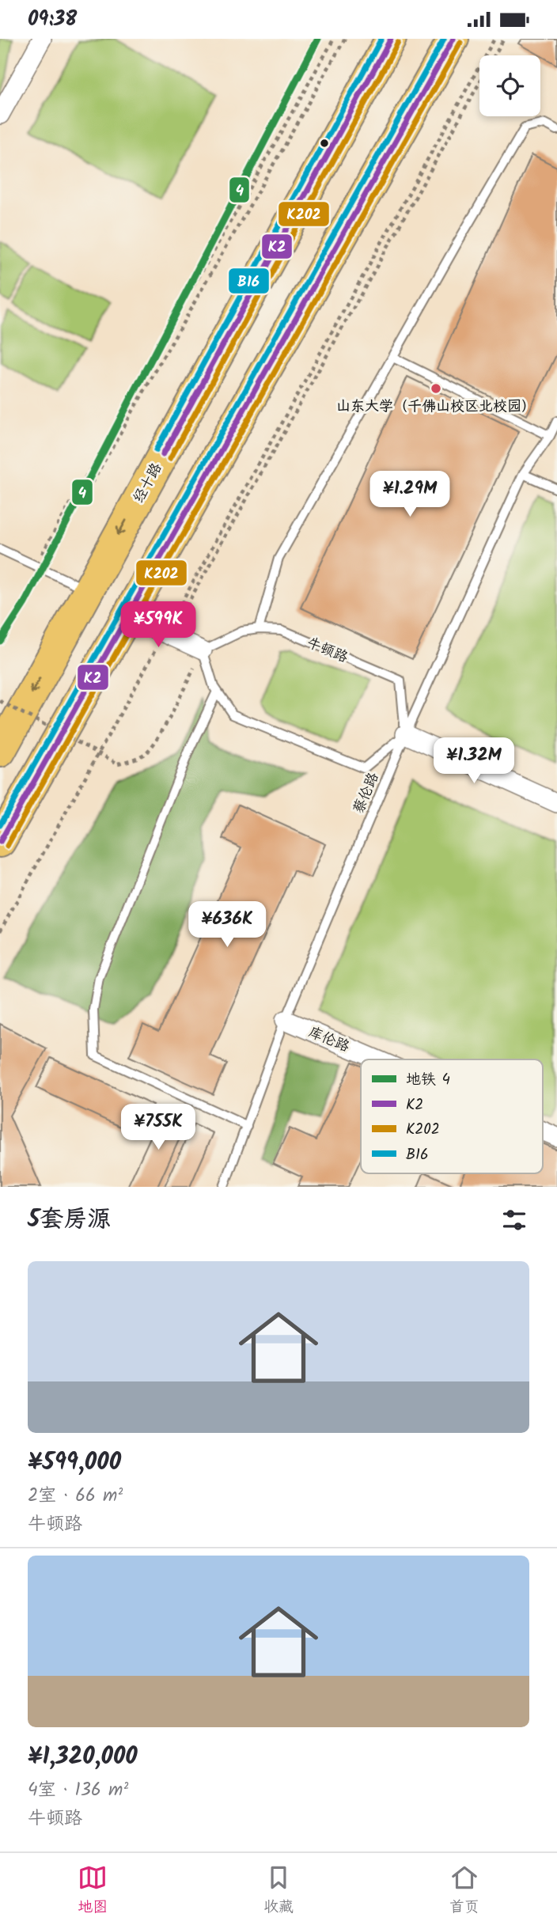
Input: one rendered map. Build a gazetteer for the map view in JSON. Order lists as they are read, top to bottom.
{
  "streets": {
    "highway": ["经十路"],
    "street": ["库伦路"],
    "lane": ["牛顿路", "蔡伦路"]
  },
  "crossings": [
    ["牛顿路", "蔡伦路"],
    ["蔡伦路", "库伦路"]
  ],
  "places": ["山东大学（千佛山校区北校园）"],
  "lines": [
    "metro line 4",
    "transit line K2",
    "transit line B16",
    "transit line K202"
  ],
  "legend": [
    "地铁 4",
    "K2",
    "K202",
    "B16"
  ],
  "page": {
    "status": "09:38",
    "price": [
      "¥1.29M",
      "¥599K",
      "¥1.32M",
      "¥636K",
      "¥755K"
    ],
    "heading": "5套房源",
    "list": [
      {
        "name": "¥599,000",
        "note": "2室 · 66 m² · 牛顿路"
      },
      {
        "name": "¥1,320,000",
        "note": "4室 · 136 m² · 牛顿路"
      }
    ],
    "tabs": ["地图", "收藏", "首页"]
  }
}
